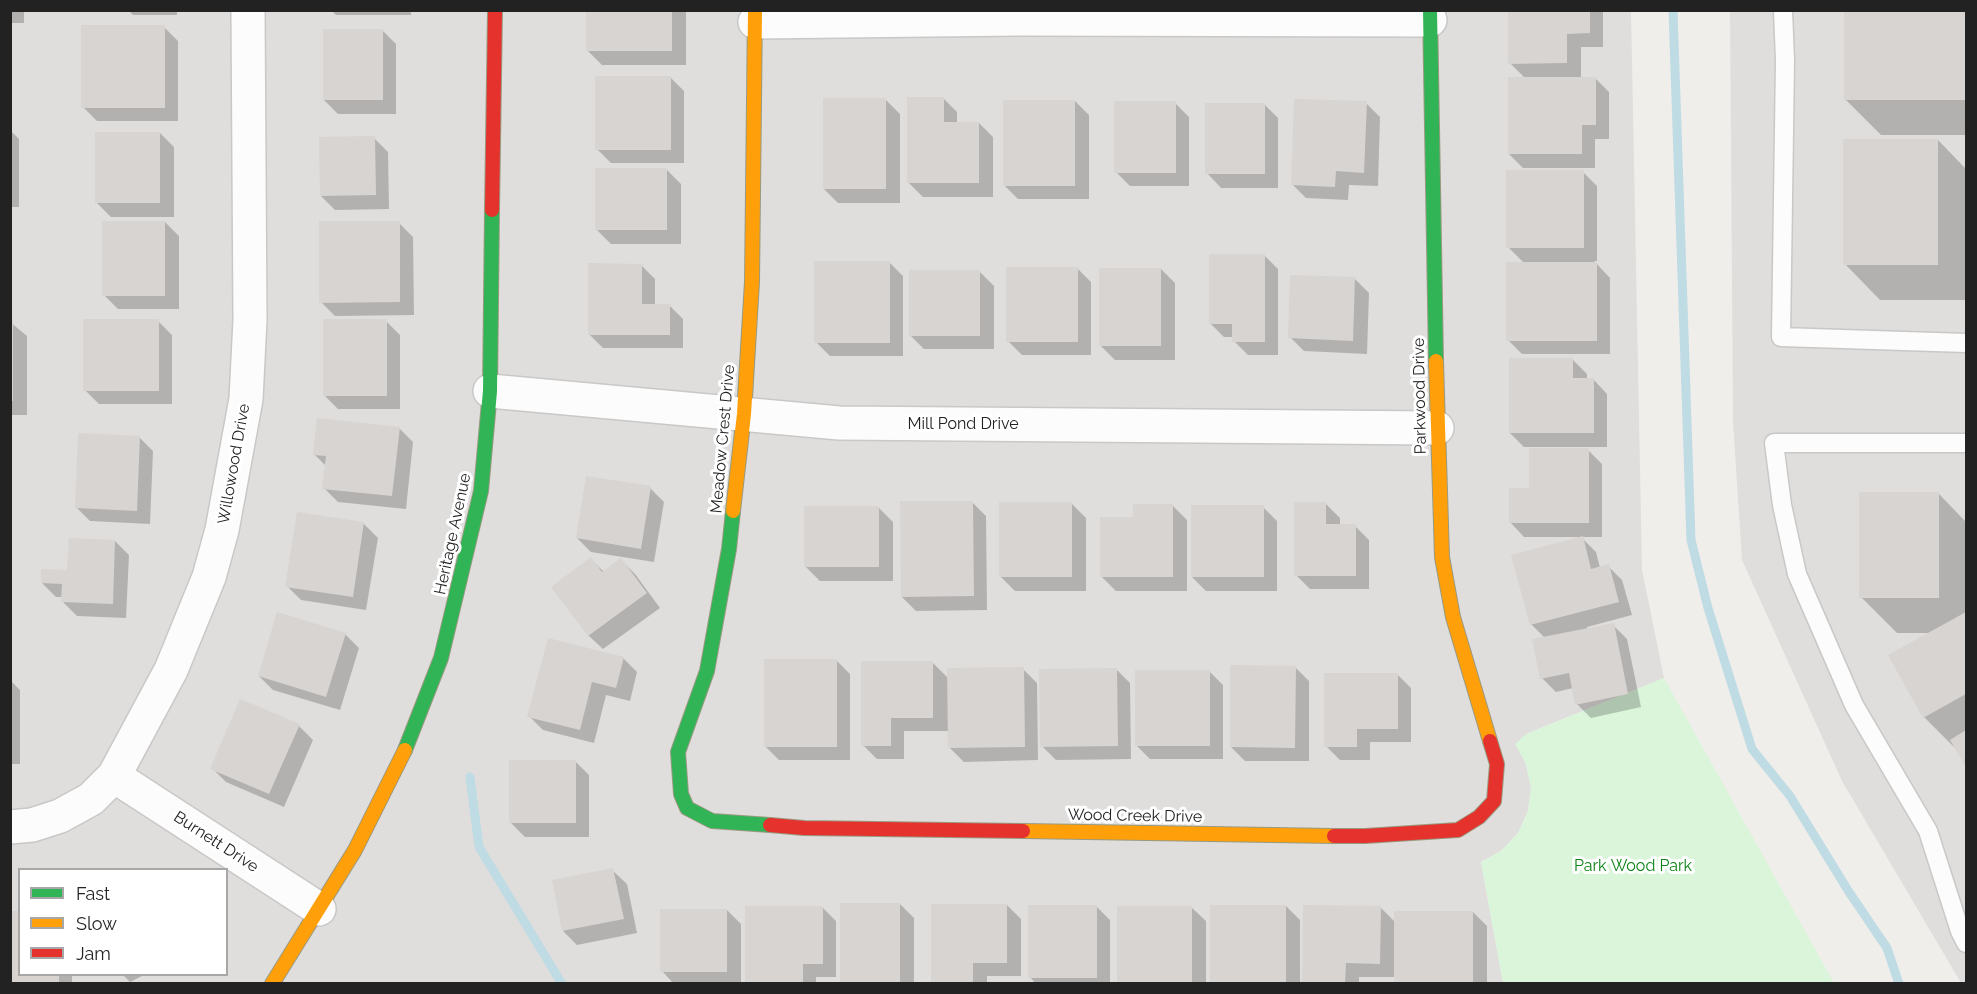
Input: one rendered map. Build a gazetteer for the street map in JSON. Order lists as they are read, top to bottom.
{
  "streets": {
    "street": [
      "Parkwood Drive",
      "Mill Pond Drive",
      "Meadow Crest Drive",
      "Willowood Drive",
      "Heritage Avenue",
      "Wood Creek Drive",
      "Burnett Drive"
    ]
  },
  "crossings": [
    ["Parkwood Drive", "Mill Pond Drive"],
    ["Parkwood Drive", "Wood Creek Drive"],
    ["Mill Pond Drive", "Meadow Crest Drive"],
    ["Mill Pond Drive", "Heritage Avenue"],
    ["Meadow Crest Drive", "Wood Creek Drive"],
    ["Willowood Drive", "Burnett Drive"],
    ["Heritage Avenue", "Burnett Drive"]
  ],
  "parks": ["Park Wood Park"],
  "legend": ["Fast", "Slow", "Jam"]
}
